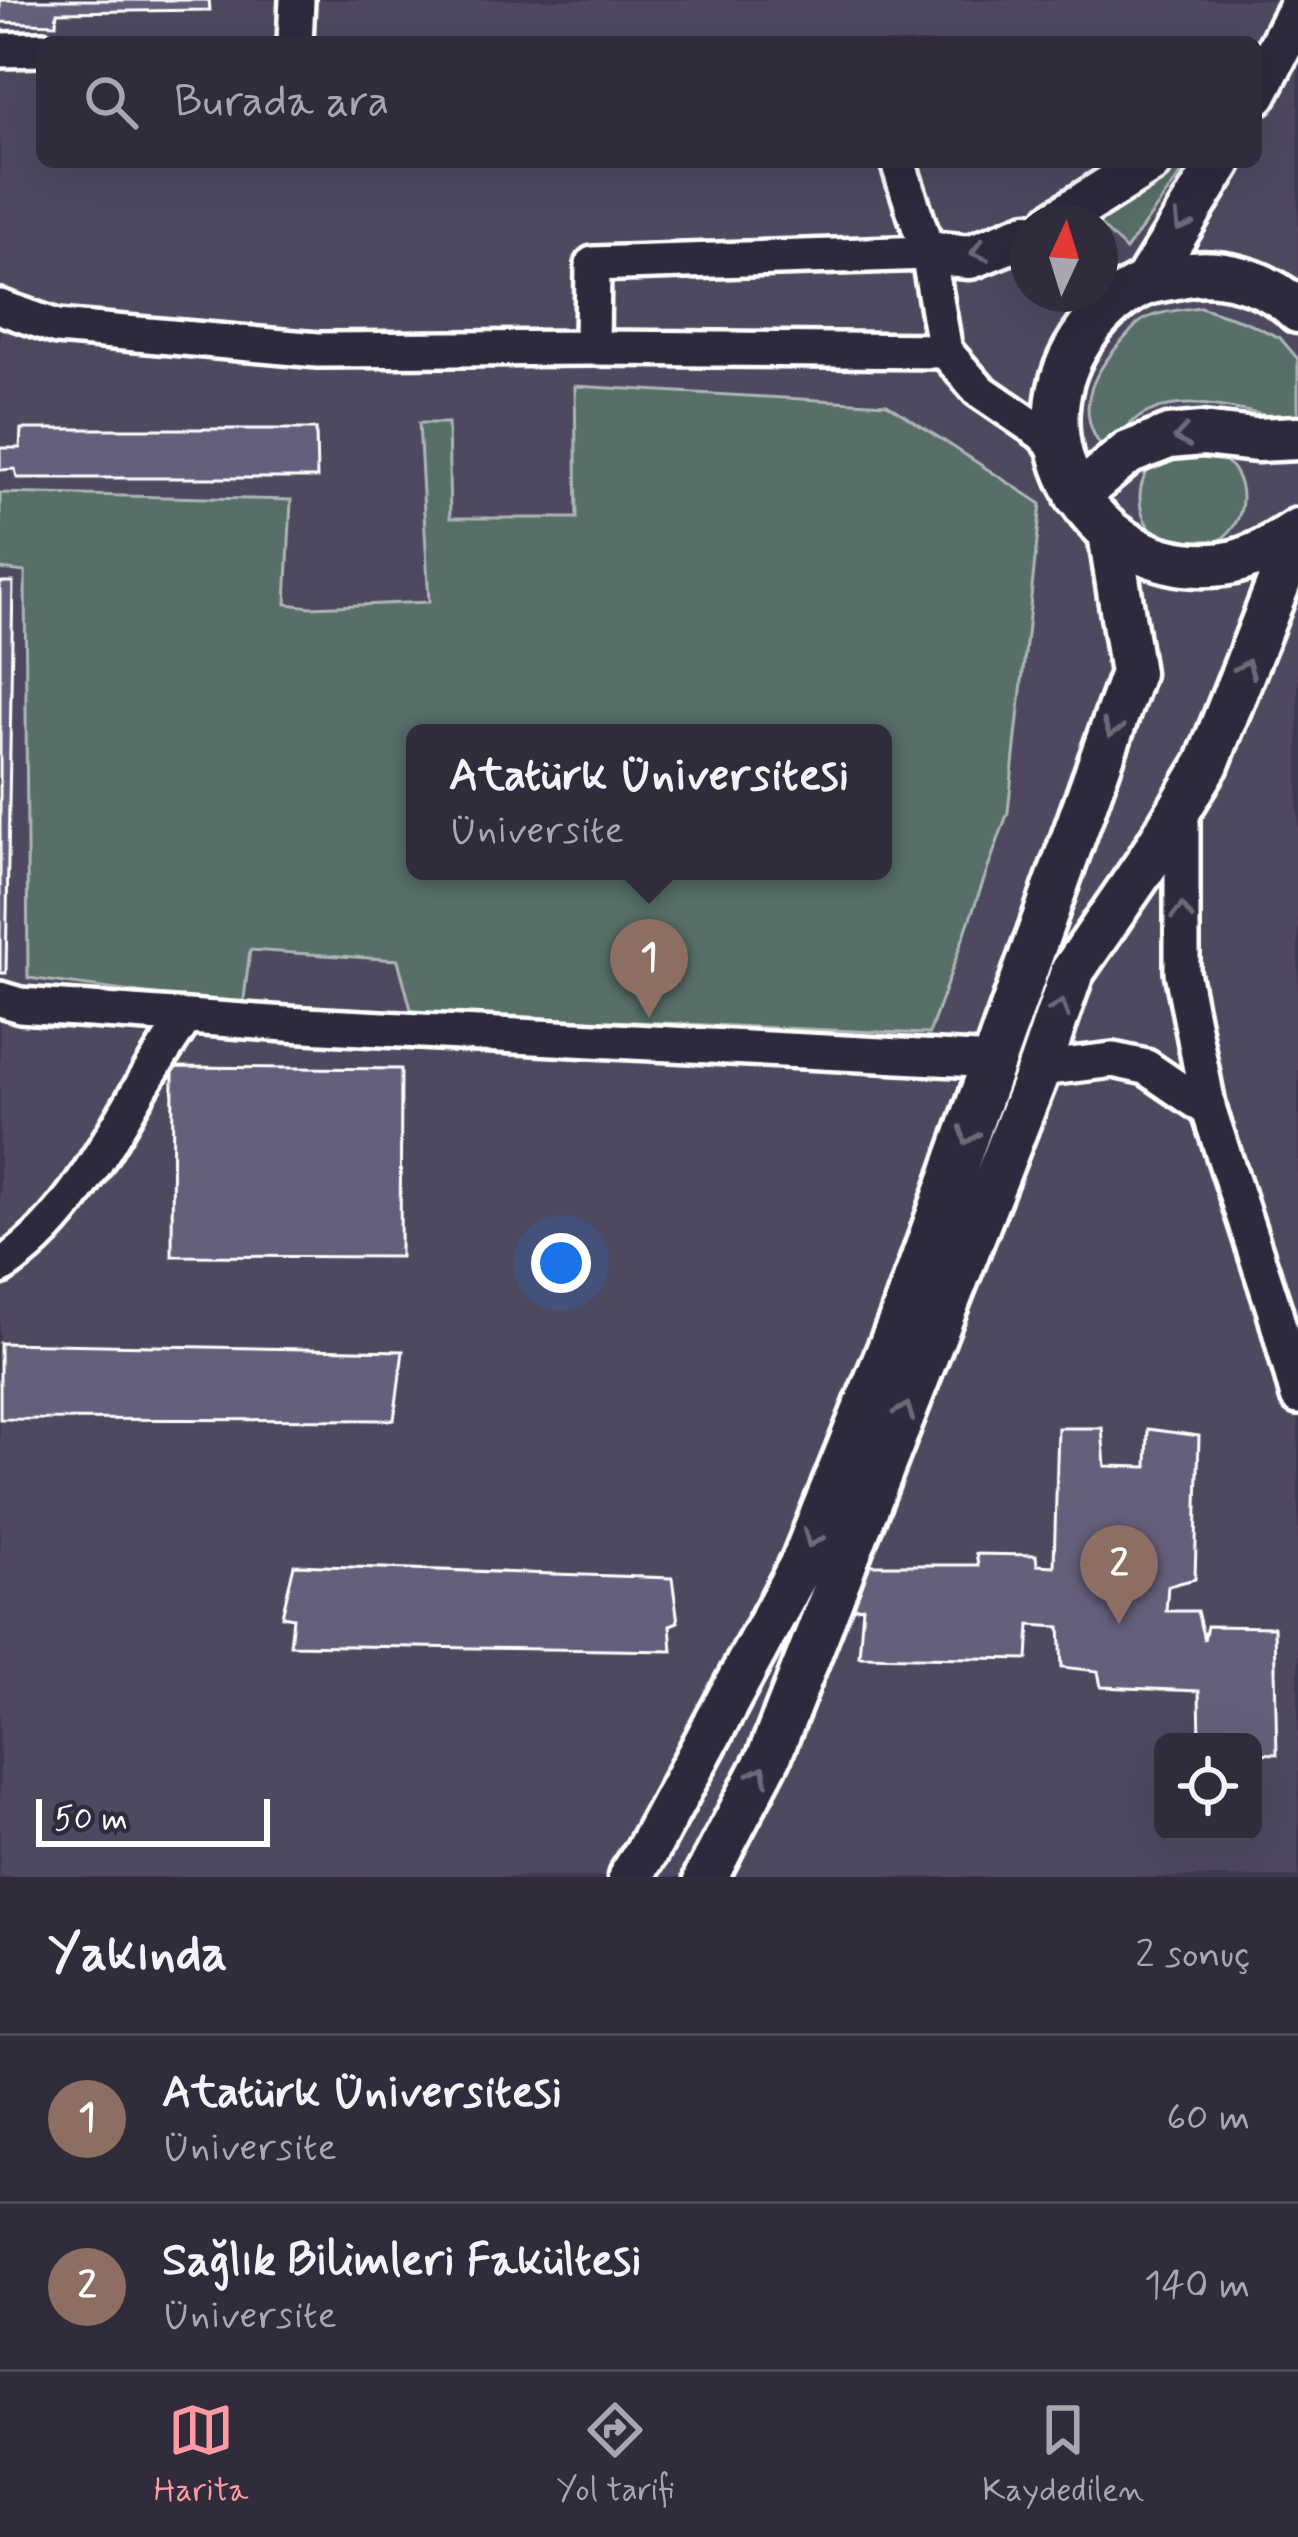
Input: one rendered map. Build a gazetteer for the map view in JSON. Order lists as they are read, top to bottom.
{
  "scale_bar": "50 m",
  "north": "top",
  "page": {
    "search": "Burada ara",
    "popup": ["Atatürk Üniversitesi", "Üniversite"],
    "pins": ["1", "2"],
    "scale": "50 m",
    "heading": ["Yakında", "2 sonuç"],
    "list": [
      {
        "mark": "1",
        "name": "Atatürk Üniversitesi",
        "note": "Üniversite",
        "value": "60 m"
      },
      {
        "mark": "2",
        "name": "Sağlık Bilimleri Fakültesi",
        "note": "Üniversite",
        "value": "140 m"
      }
    ],
    "nav": ["Harita", "Yol tarifi", "Kaydedilen"]
  }
}
